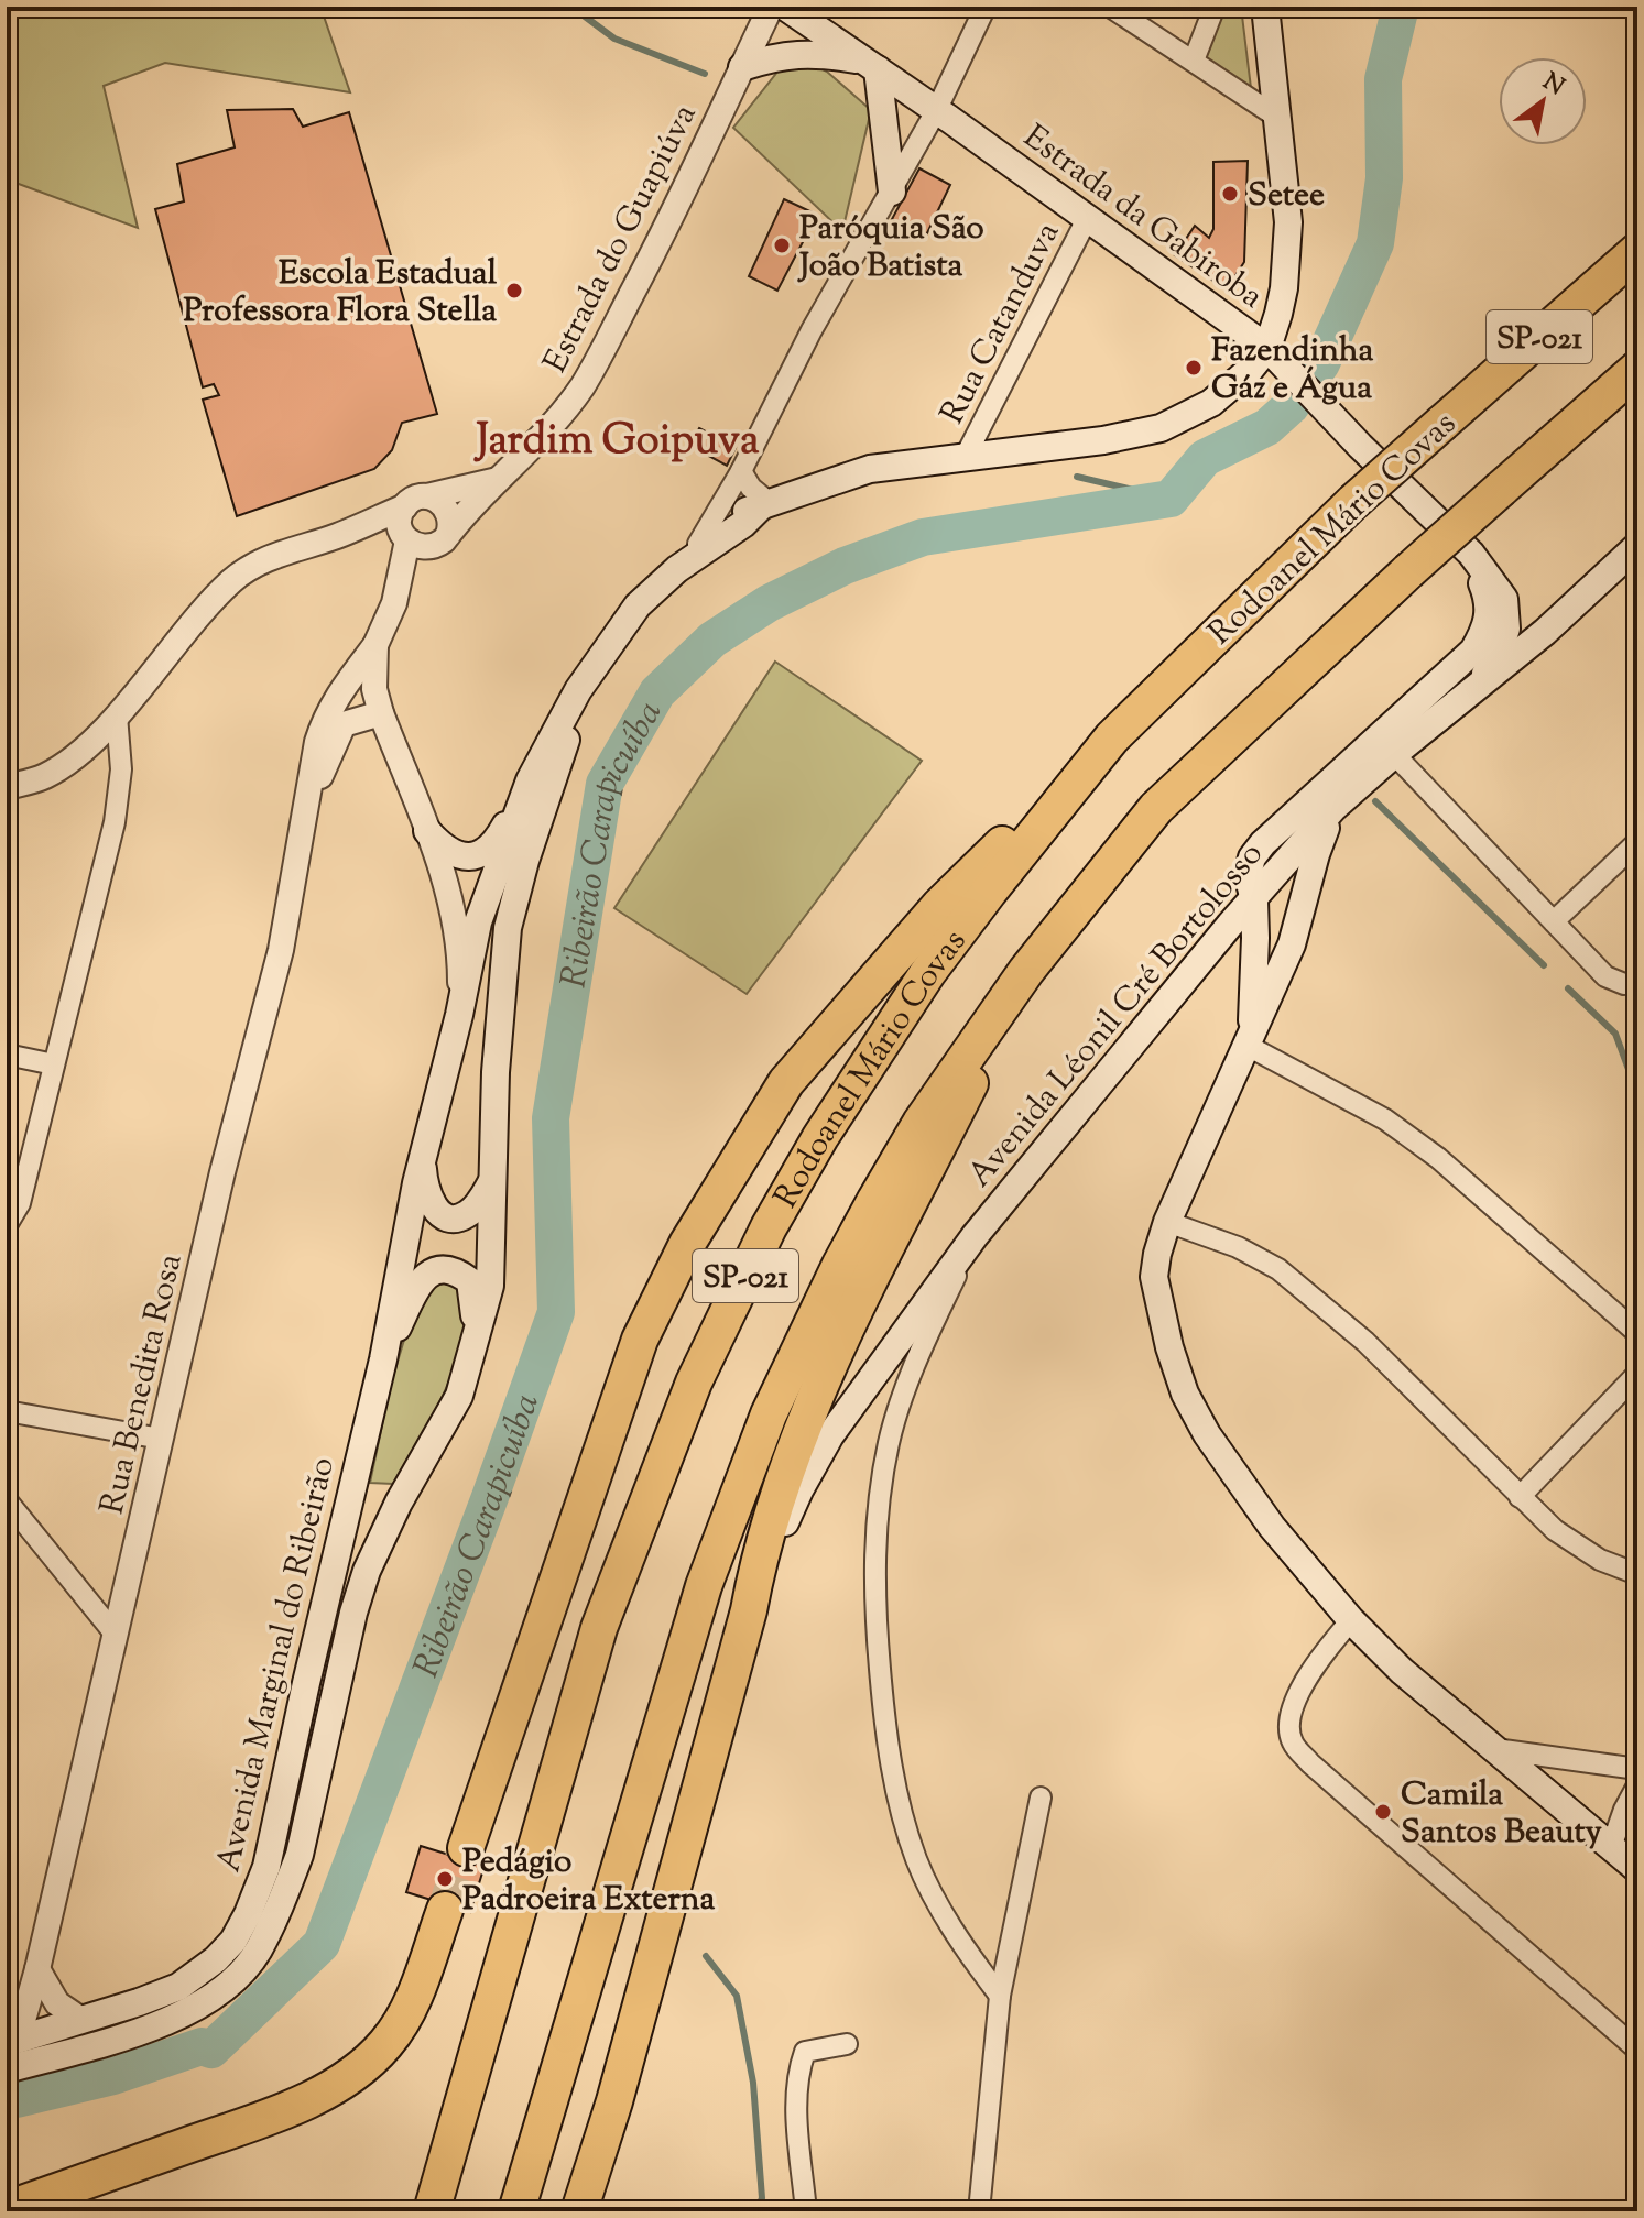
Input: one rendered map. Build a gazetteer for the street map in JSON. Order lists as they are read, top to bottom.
{
  "streets": {
    "highway": ["SP-021", "Rodoanel Mário Covas"],
    "main road": ["Estrada da Gabiroba", "Avenida Léonil Cré Bortolosso", "Avenida Marginal do Ribeirão"],
    "street": ["Estrada do Guapiúva", "Rua Catanduva", "Rua Benedita Rosa"]
  },
  "crossings": [
    ["Estrada da Gabiroba", "Rua Catanduva"],
    ["Estrada da Gabiroba", "Avenida Léonil Cré Bortolosso"],
    ["Estrada do Guapiúva", "Rua Benedita Rosa"],
    ["Rua Benedita Rosa", "Avenida Marginal do Ribeirão"]
  ],
  "districts": ["Jardim Goipuva"],
  "water": ["Ribeirão Carapicuíba"],
  "places": [
    "Setee",
    "Paróquia São João Batista",
    "Escola Estadual Professora Flora Stella",
    "Fazendinha Gáz e Água",
    "Camila Santos Beauty",
    "Pedágio Padroeira Externa"
  ],
  "north": "top right"
}
